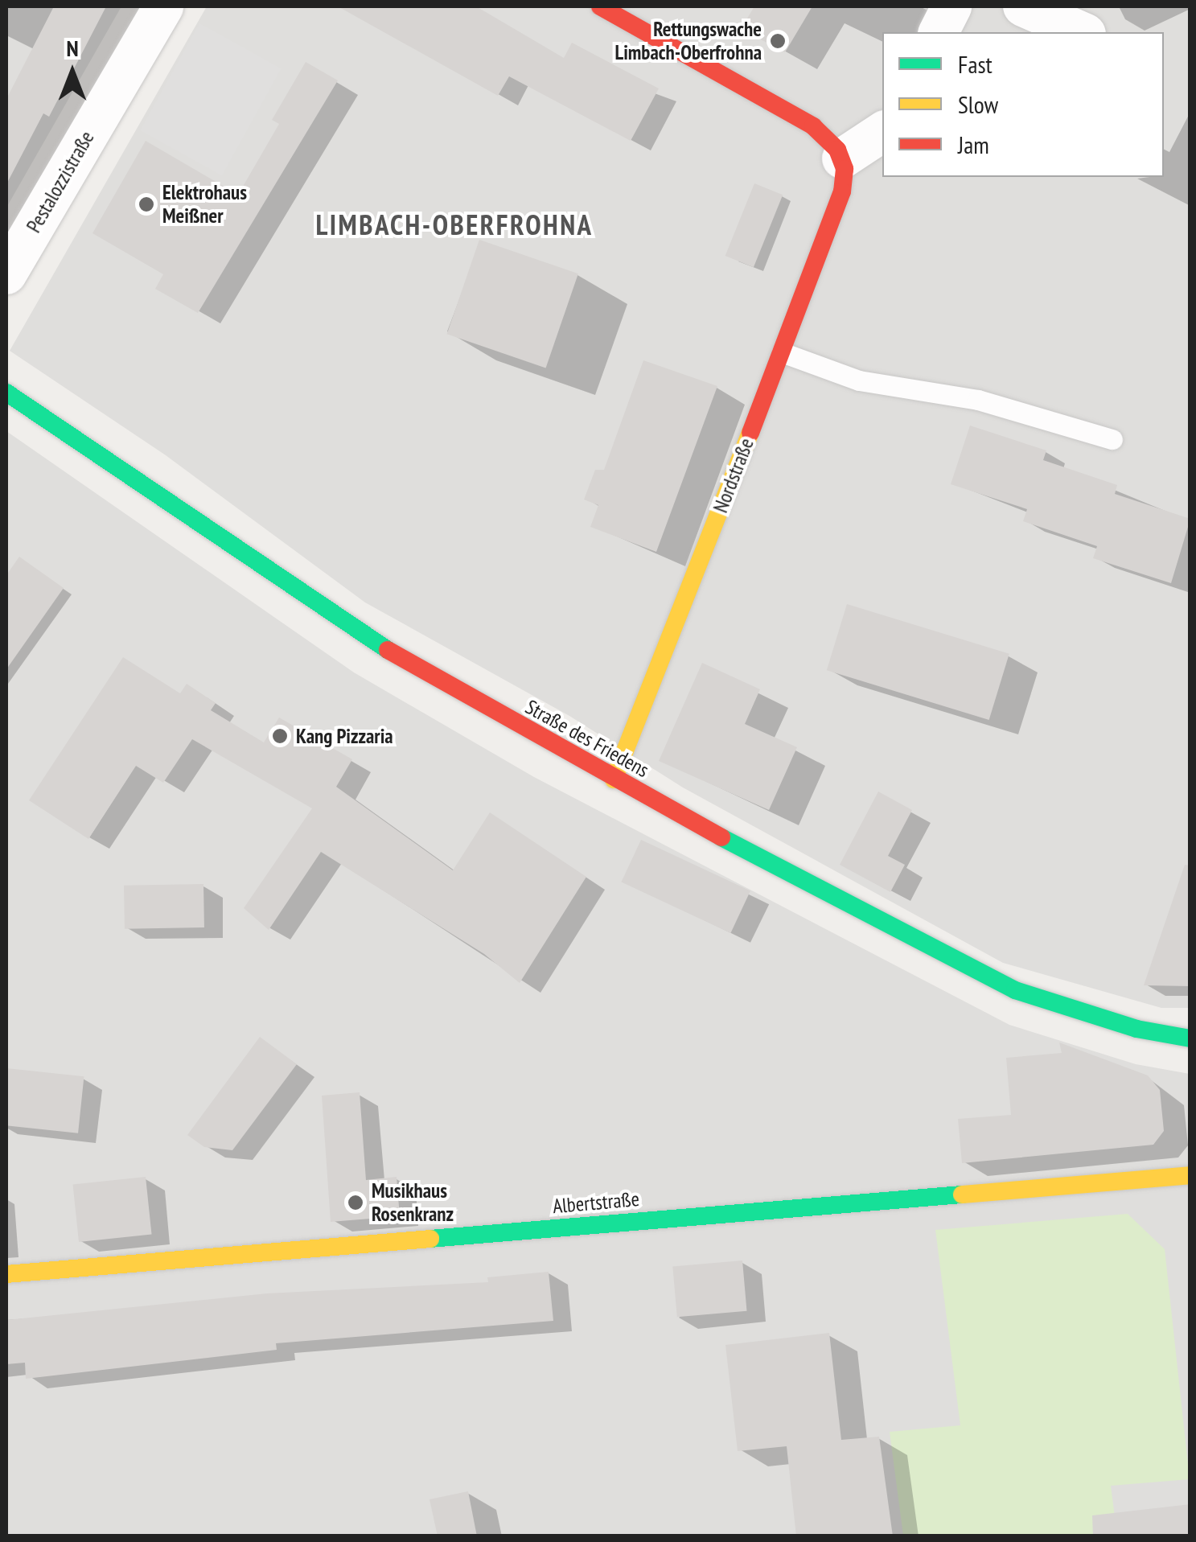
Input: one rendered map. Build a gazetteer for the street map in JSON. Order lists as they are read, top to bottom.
{
  "streets": {
    "street": [
      "Pestalozzistraße",
      "Nordstraße",
      "Straße des Friedens",
      "Albertstraße"
    ]
  },
  "crossings": [
    ["Nordstraße", "Straße des Friedens"]
  ],
  "districts": ["LIMBACH-OBERFROHNA"],
  "places": [
    "Rettungswache Limbach-Oberfrohna",
    "Elektrohaus Meißner",
    "Kang Pizzaria",
    "Musikhaus Rosenkranz"
  ],
  "legend": ["Fast", "Slow", "Jam"],
  "north": "top"
}
